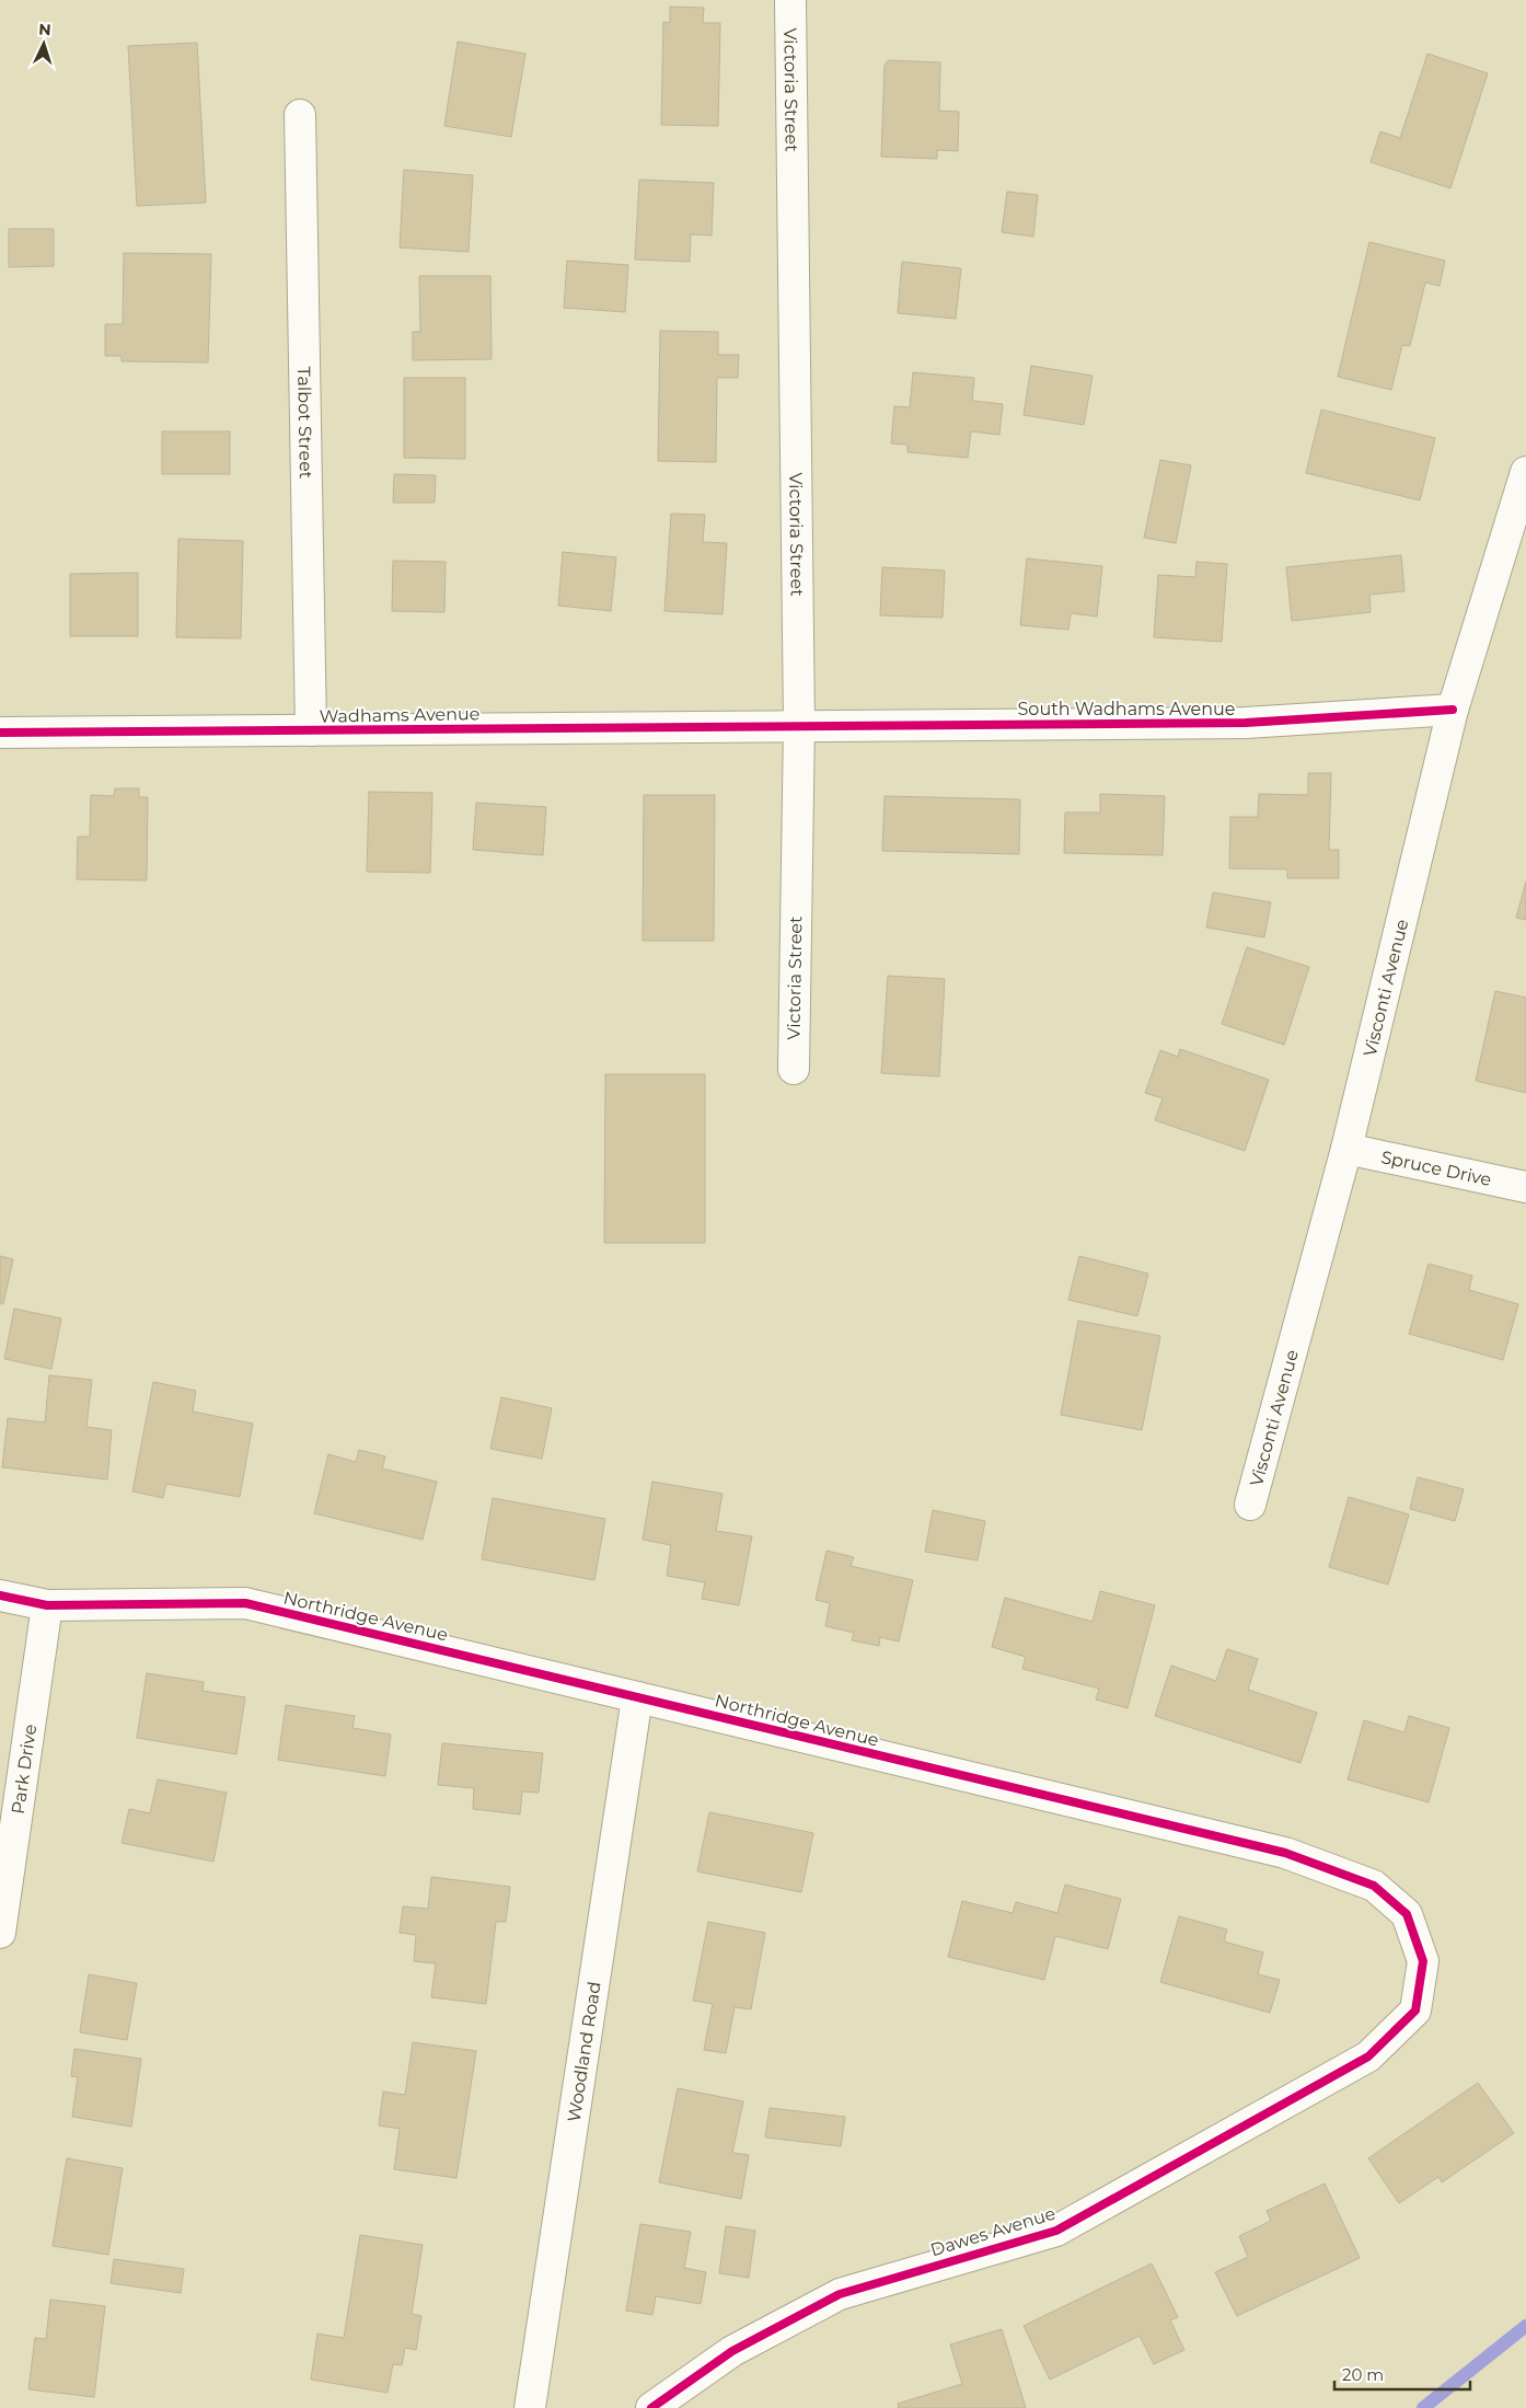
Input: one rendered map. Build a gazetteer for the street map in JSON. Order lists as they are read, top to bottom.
{
  "streets": {
    "street": [
      "Victoria Street",
      "Talbot Street",
      "South Wadhams Avenue",
      "Wadhams Avenue",
      "Visconti Avenue",
      "Spruce Drive",
      "Northridge Avenue",
      "Park Drive",
      "Woodland Road",
      "Dawes Avenue"
    ]
  },
  "crossings": [
    ["Victoria Street", "South Wadhams Avenue"],
    ["Victoria Street", "Wadhams Avenue"],
    ["Talbot Street", "Wadhams Avenue"],
    ["South Wadhams Avenue", "Wadhams Avenue"],
    ["South Wadhams Avenue", "Visconti Avenue"],
    ["Visconti Avenue", "Spruce Drive"],
    ["Northridge Avenue", "Park Drive"],
    ["Northridge Avenue", "Woodland Road"],
    ["Northridge Avenue", "Dawes Avenue"]
  ],
  "scale_bar": "20 m",
  "north": "top"
}
